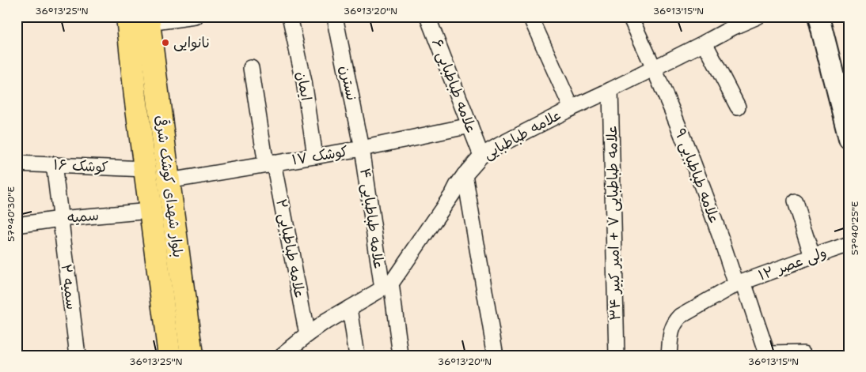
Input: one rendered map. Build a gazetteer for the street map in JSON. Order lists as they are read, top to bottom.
{
  "streets": {
    "main road": ["بلوار شهدای کوشک شرقی"],
    "street": [
      "نسترن",
      "ایمان",
      "علامه طباطبایی ۶",
      "علامه طباطبایی",
      "کوشک ۱۷",
      "کوشک ۱۶",
      "علامه طباطبایی ۹",
      "سمیه",
      "علامه طباطبایی ۴",
      "علامه طباطبایی ۷ + امیر کبیر ۳۴",
      "علامه طباطبایی ۲",
      "ولی عصر ۱۲",
      "سمیه ۲"
    ]
  },
  "crossings": [
    ["نسترن", "کوشک ۱۷"],
    ["نسترن", "علامه طباطبایی ۴"],
    ["ایمان", "کوشک ۱۷"],
    ["علامه طباطبایی ۶", "علامه طباطبایی"],
    ["علامه طباطبایی ۶", "کوشک ۱۷"],
    ["علامه طباطبایی", "علامه طباطبایی ۹"],
    ["علامه طباطبایی", "علامه طباطبایی ۴"],
    ["علامه طباطبایی", "علامه طباطبایی ۷ + امیر کبیر ۳۴"],
    ["علامه طباطبایی", "علامه طباطبایی ۲"],
    ["کوشک ۱۷", "بلوار شهدای کوشک شرقی"],
    ["کوشک ۱۷", "علامه طباطبایی ۴"],
    ["کوشک ۱۷", "علامه طباطبایی ۲"],
    ["کوشک ۱۶", "بلوار شهدای کوشک شرقی"],
    ["کوشک ۱۶", "سمیه ۲"],
    ["علامه طباطبایی ۹", "ولی عصر ۱۲"],
    ["بلوار شهدای کوشک شرقی", "سمیه"],
    ["سمیه", "سمیه ۲"]
  ],
  "places": ["نانوایی"],
  "coordinates": [
    "36°13'25\"N",
    "36°13'20\"N",
    "36°13'15\"N",
    "57°40'30\"E",
    "57°40'25\"E"
  ]
}
